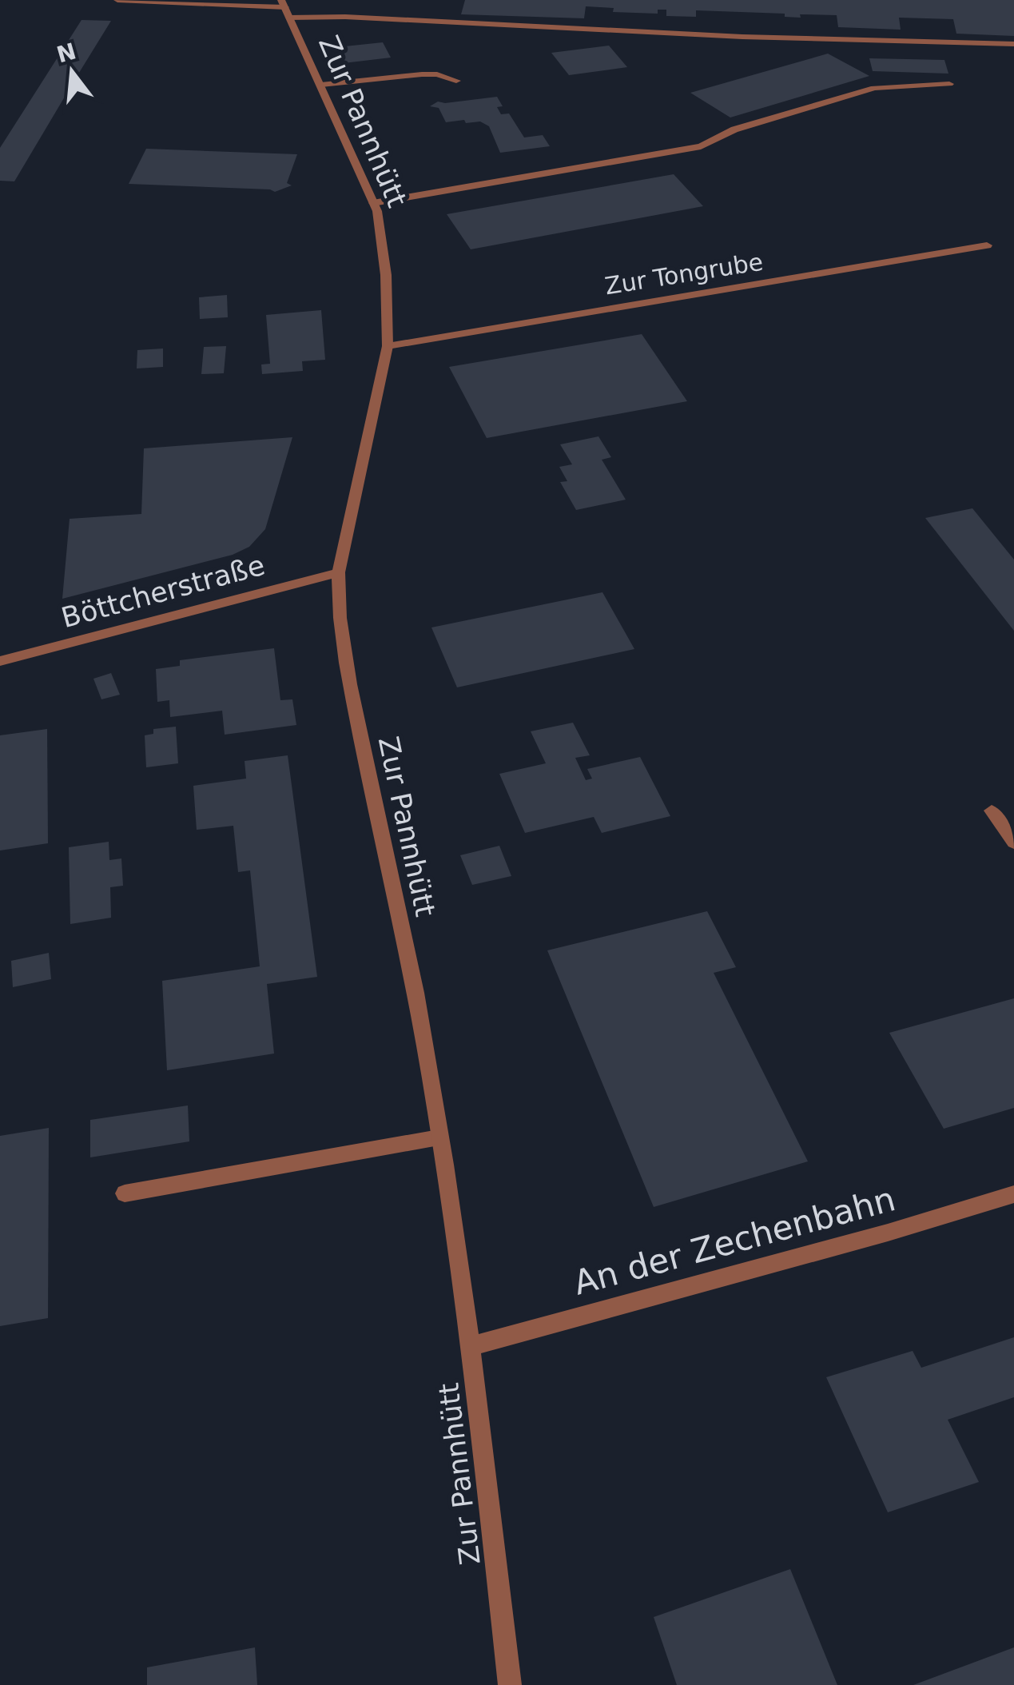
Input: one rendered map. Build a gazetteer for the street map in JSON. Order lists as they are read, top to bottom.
{
  "streets": {
    "street": [
      "Zur Pannhütt",
      "Zur Tongrube",
      "Böttcherstraße",
      "An der Zechenbahn"
    ]
  },
  "crossings": [
    ["Zur Pannhütt", "Zur Tongrube"],
    ["Zur Pannhütt", "Böttcherstraße"],
    ["Zur Pannhütt", "An der Zechenbahn"]
  ],
  "north": "top"
}
